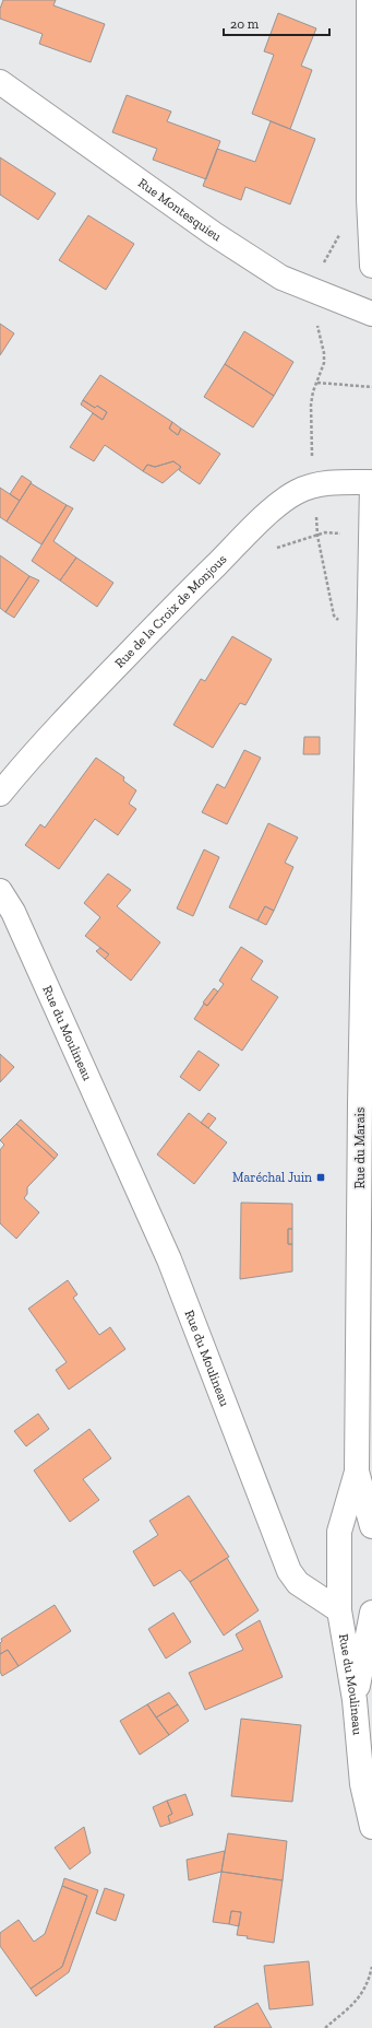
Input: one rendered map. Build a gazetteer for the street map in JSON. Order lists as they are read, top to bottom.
{
  "streets": {
    "main road": [
      "Rue Montesquieu",
      "Rue de la Croix de Monjous",
      "Rue du Moulineau",
      "Rue du Marais"
    ]
  },
  "crossings": [
    ["Rue de la Croix de Monjous", "Rue du Marais"],
    ["Rue du Moulineau", "Rue du Marais"]
  ],
  "places": {
    "transit": ["Maréchal Juin"]
  },
  "scale_bar": "20 m"
}
